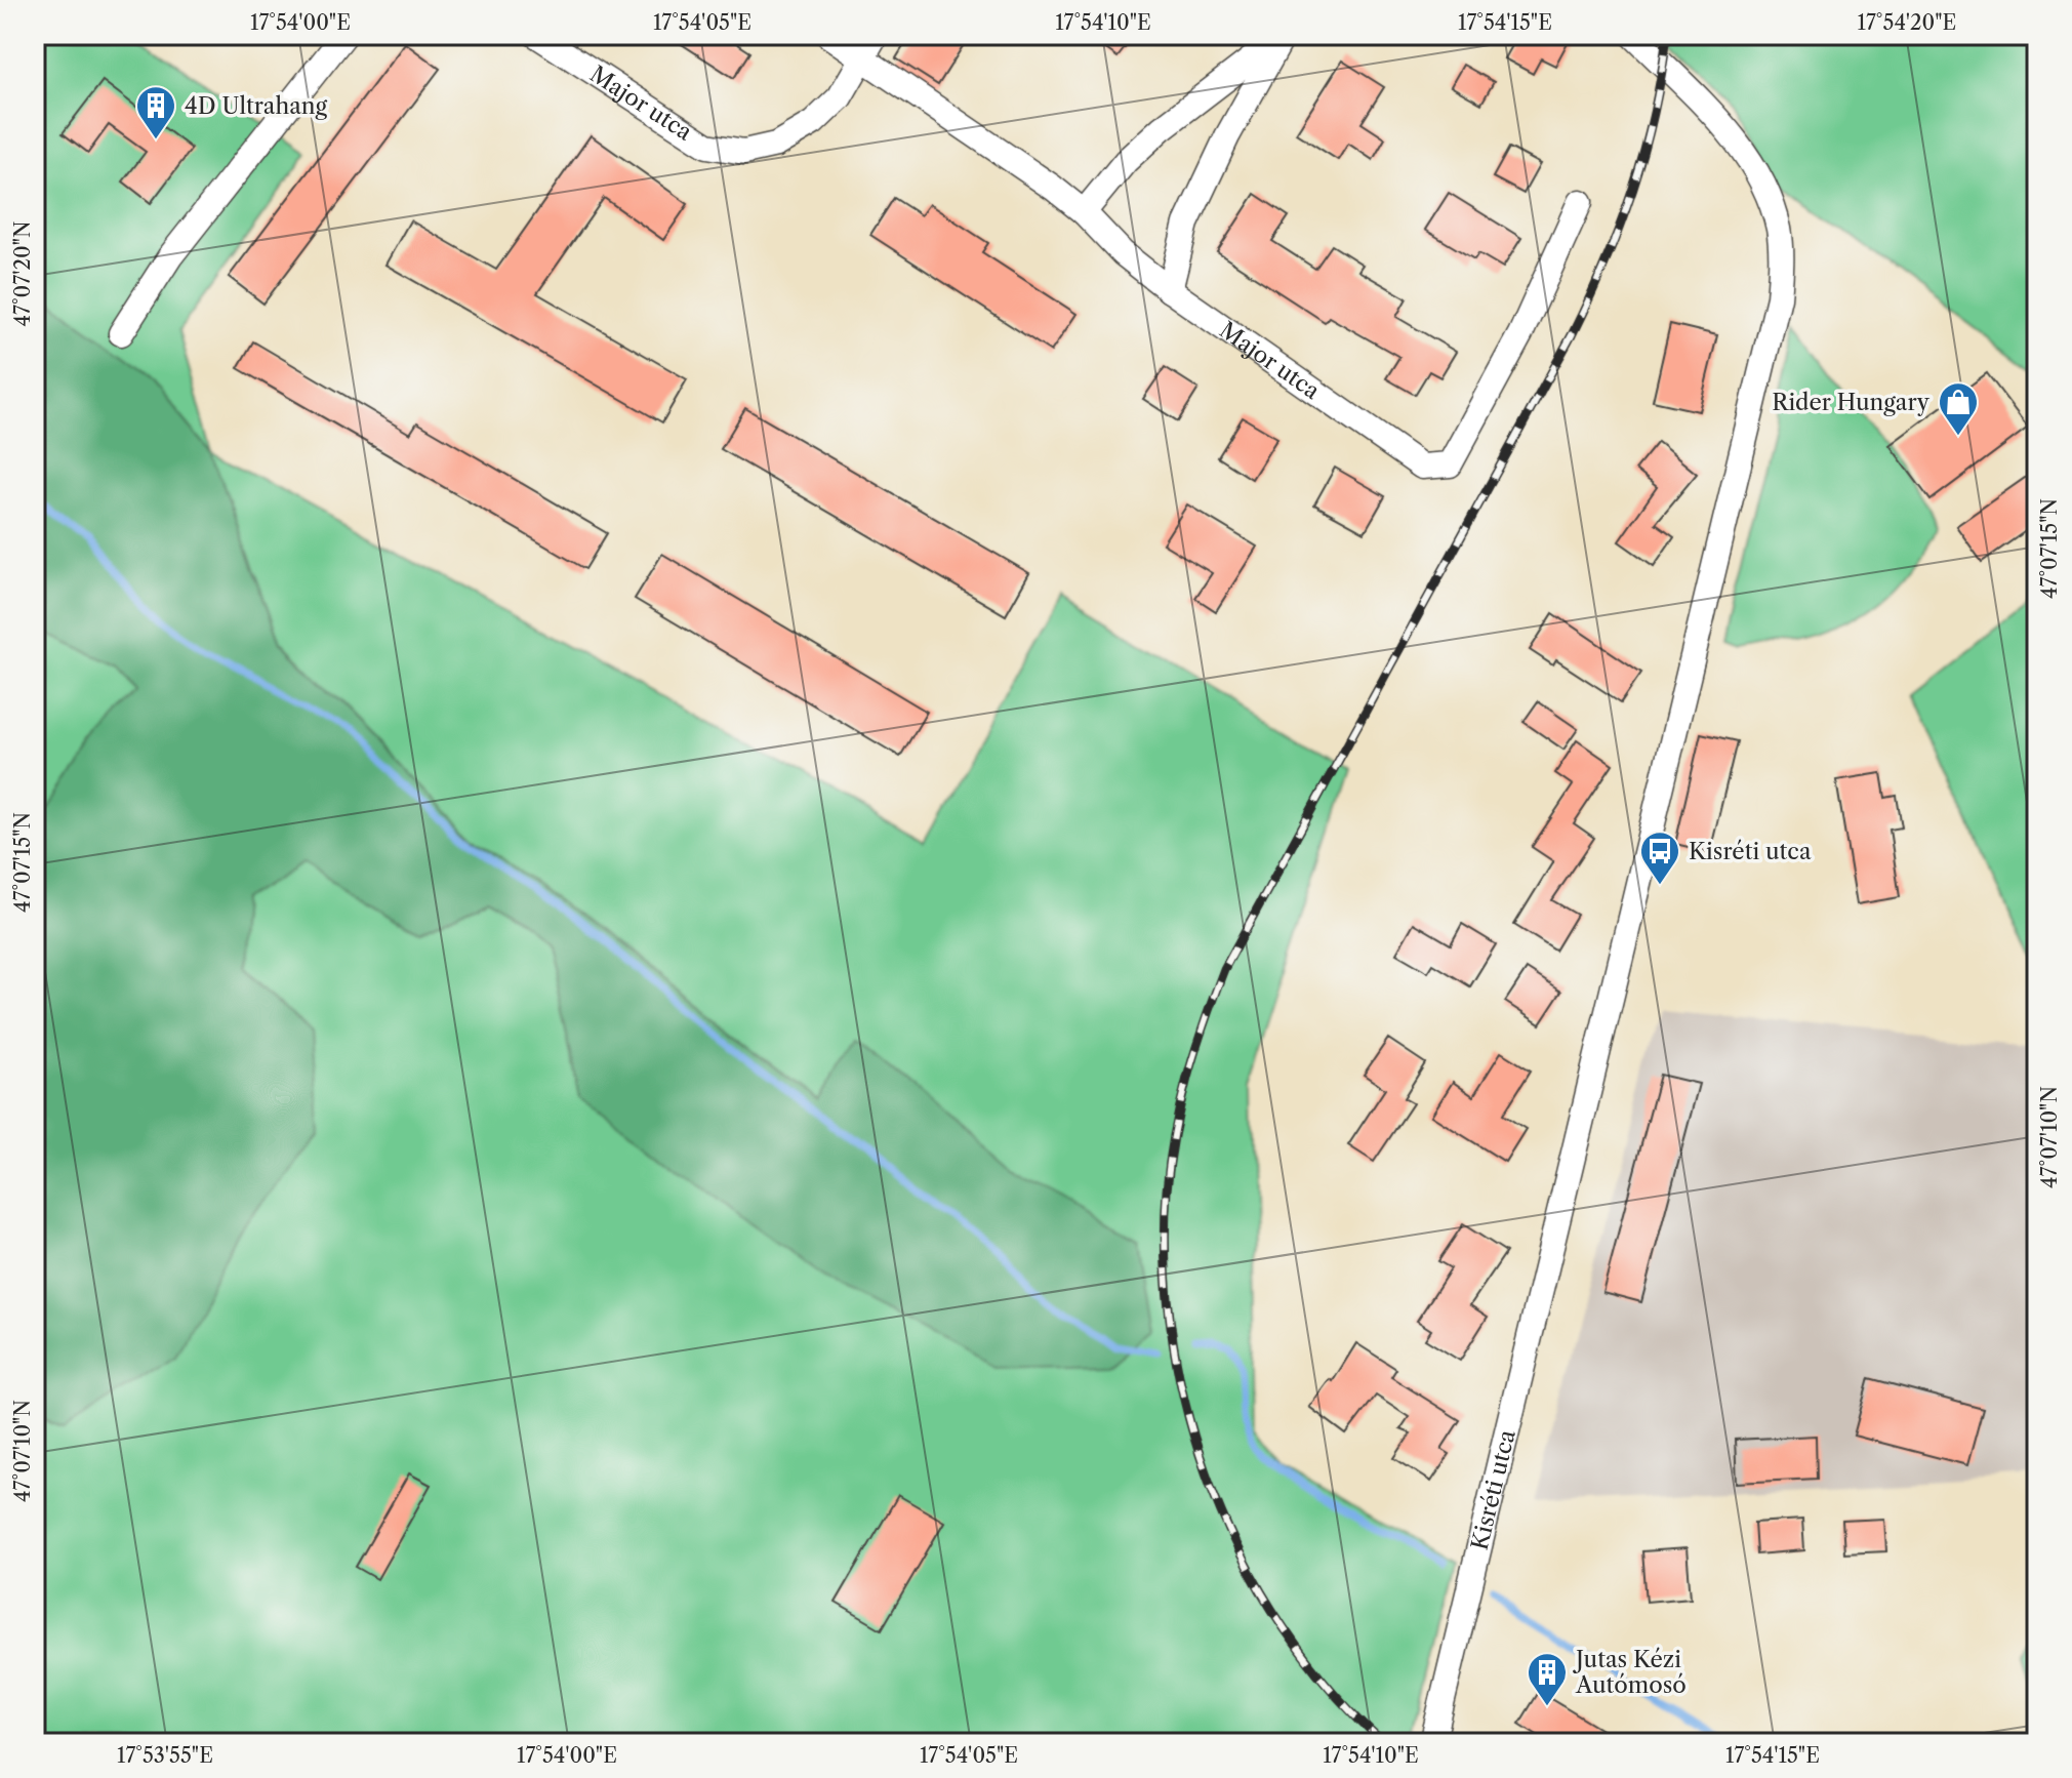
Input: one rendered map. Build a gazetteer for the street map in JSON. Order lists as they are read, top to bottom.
{
  "streets": {
    "street": ["Major utca", "Kisréti utca"]
  },
  "places": {
    "building": ["4D Ultrahang", "Jutas Kézi Autómosó"],
    "shop": ["Rider Hungary"],
    "bus stop": ["Kisréti utca"]
  },
  "coordinates": [
    "17°54'00\"E",
    "17°54'05\"E",
    "17°54'10\"E",
    "17°54'15\"E",
    "17°54'20\"E",
    "47°07'20\"N",
    "47°07'15\"N",
    "47°07'10\"N",
    "17°53'55\"E"
  ]
}
